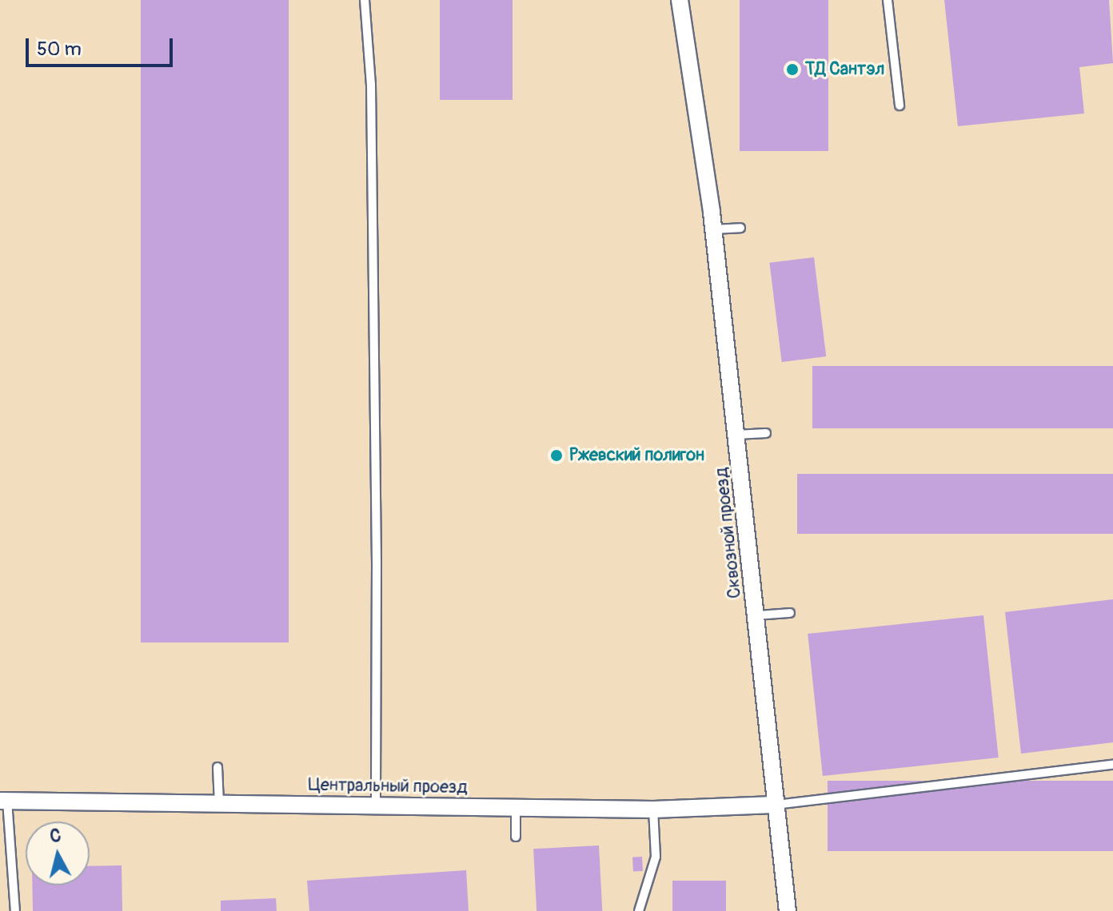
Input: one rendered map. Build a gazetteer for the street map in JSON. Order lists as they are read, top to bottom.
{
  "streets": {
    "street": ["Сквозной проезд", "Центральный проезд"]
  },
  "crossings": [
    ["Сквозной проезд", "Центральный проезд"]
  ],
  "places": ["ТД Сантэл", "Ржевский полигон"],
  "scale_bar": "50 m",
  "north": "top"
}
